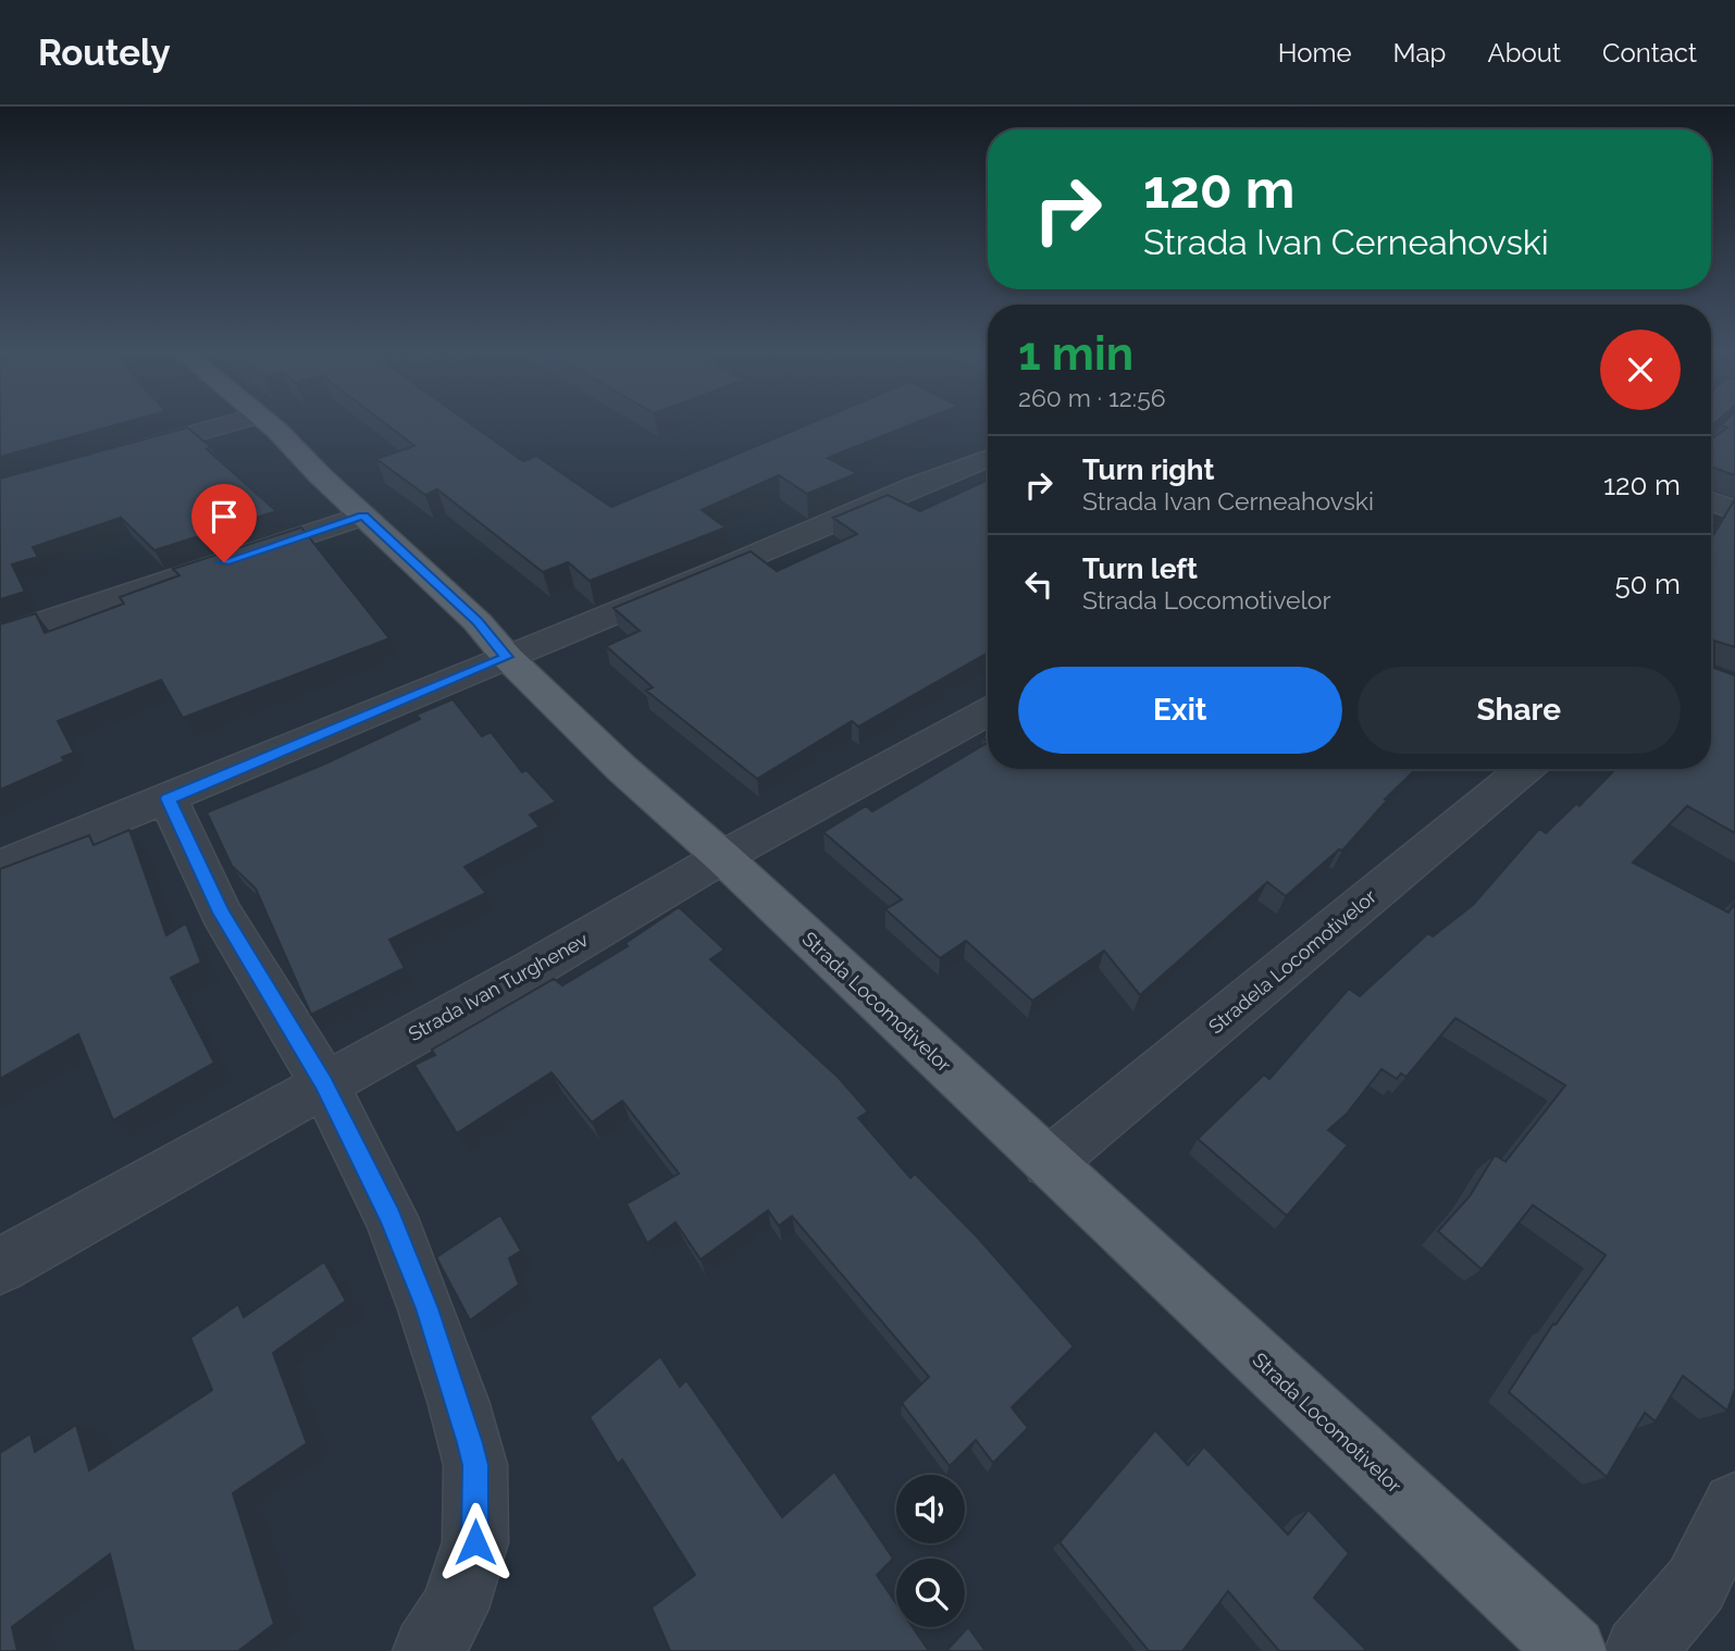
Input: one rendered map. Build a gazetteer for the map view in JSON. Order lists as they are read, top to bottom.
{
  "streets": {
    "main road": ["Strada Locomotivelor"],
    "street": ["Stradela Locomotivelor", "Strada Ivan Turghenev"]
  },
  "crossings": [
    ["Stradela Locomotivelor", "Strada Locomotivelor"],
    ["Strada Ivan Turghenev", "Strada Locomotivelor"]
  ],
  "page": {
    "header": "Routely",
    "nav": [
      "Home",
      "Map",
      "About",
      "Contact"
    ],
    "turn": ["120 m", "Strada Ivan Cerneahovski"],
    "heading": ["1 min", "260 m · 12:56"],
    "list": [
      {
        "name": "Turn right",
        "note": "Strada Ivan Cerneahovski",
        "value": "120 m"
      },
      {
        "name": "Turn left",
        "note": "Strada Locomotivelor",
        "value": "50 m"
      }
    ],
    "buttons": ["Exit", "Share"]
  }
}
